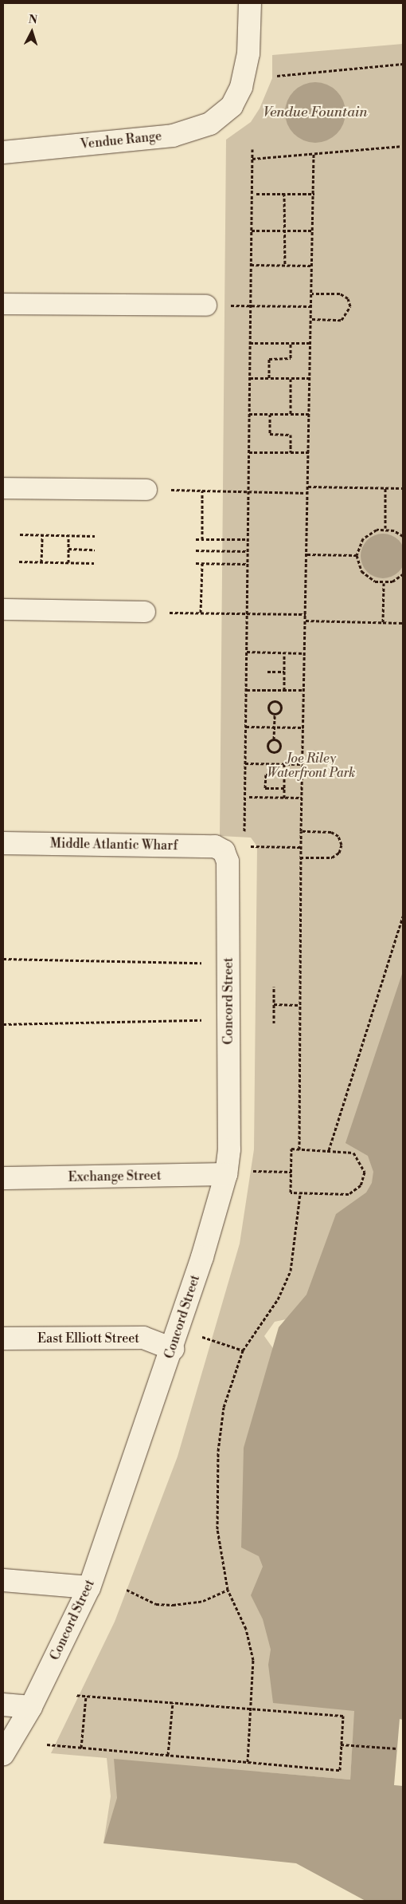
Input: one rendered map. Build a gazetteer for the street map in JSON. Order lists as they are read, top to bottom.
{
  "streets": {
    "street": [
      "Vendue Range",
      "Middle Atlantic Wharf",
      "Concord Street",
      "Exchange Street",
      "East Elliott Street"
    ]
  },
  "crossings": [
    ["Middle Atlantic Wharf", "Concord Street"],
    ["Concord Street", "Exchange Street"],
    ["Concord Street", "East Elliott Street"]
  ],
  "water": ["Vendue Fountain"],
  "parks": ["Joe Riley Waterfront Park"],
  "north": "top"
}
